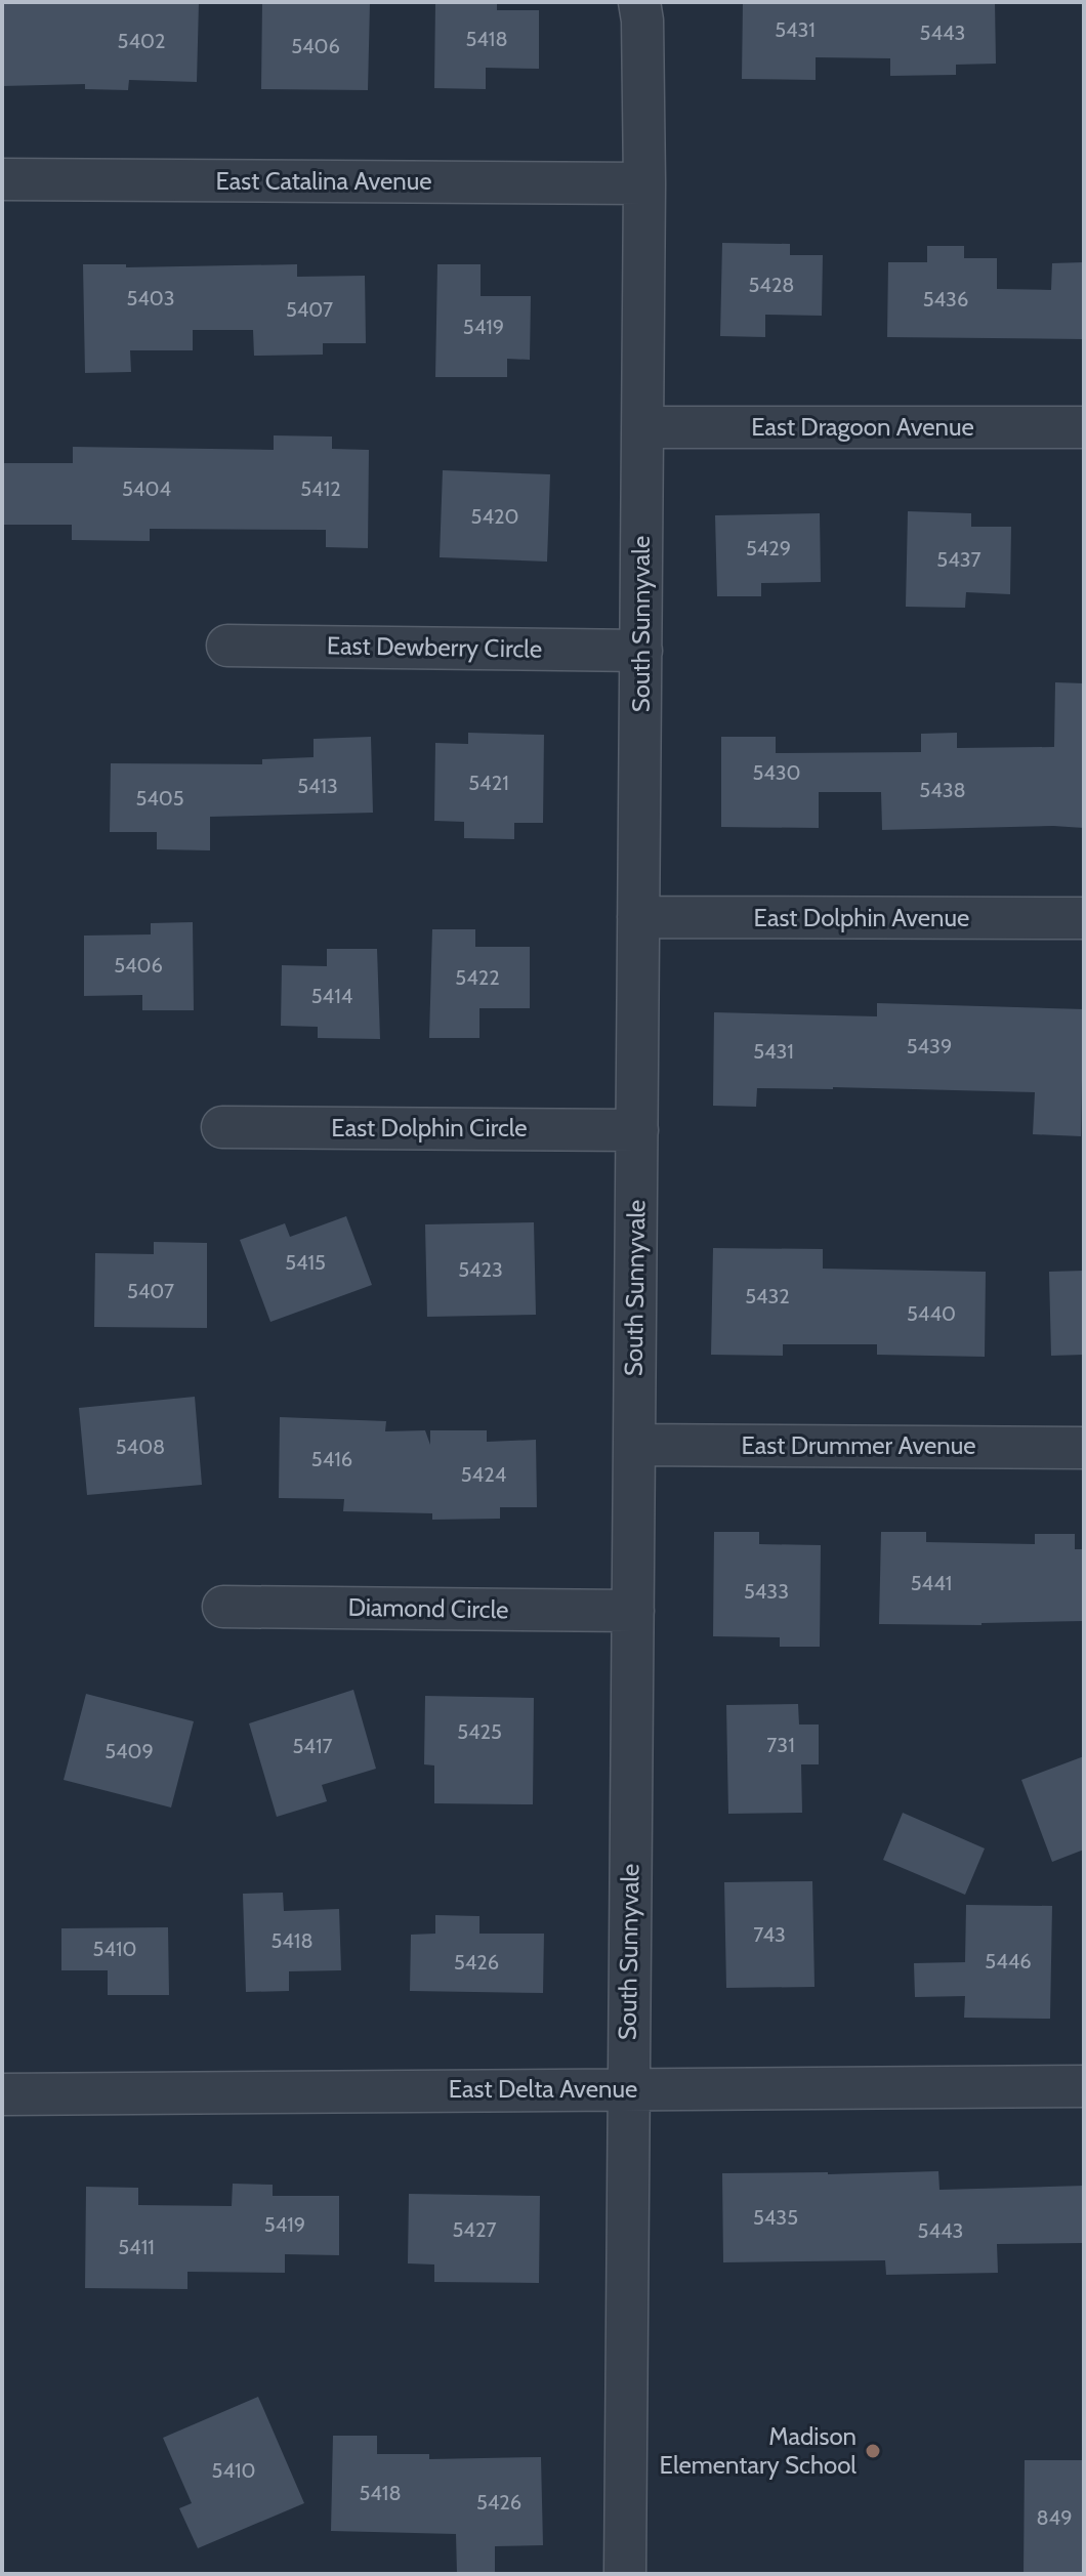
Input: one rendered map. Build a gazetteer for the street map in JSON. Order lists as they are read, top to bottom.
{
  "streets": {
    "street": [
      "East Catalina Avenue",
      "East Dragoon Avenue",
      "South Sunnyvale",
      "East Dewberry Circle",
      "East Dolphin Avenue",
      "East Dolphin Circle",
      "East Drummer Avenue",
      "Diamond Circle",
      "East Delta Avenue"
    ]
  },
  "crossings": [
    ["East Catalina Avenue", "South Sunnyvale"],
    ["East Dragoon Avenue", "South Sunnyvale"],
    ["South Sunnyvale", "East Dewberry Circle"],
    ["South Sunnyvale", "East Dolphin Avenue"],
    ["South Sunnyvale", "East Dolphin Circle"],
    ["South Sunnyvale", "East Drummer Avenue"],
    ["South Sunnyvale", "Diamond Circle"],
    ["South Sunnyvale", "East Delta Avenue"]
  ],
  "places": ["Madison Elementary School"],
  "house_numbers": [
    "5431",
    "5443",
    "5418",
    "5402",
    "5406",
    "5428",
    "5403",
    "5436",
    "5407",
    "5419",
    "5404",
    "5412",
    "5420",
    "5429",
    "5437",
    "5430",
    "5421",
    "5413",
    "5438",
    "5405",
    "5406",
    "5422",
    "5414",
    "5439",
    "5431",
    "5415",
    "5423",
    "5407",
    "5432",
    "5440",
    "5408",
    "5416",
    "5424",
    "5441",
    "5433",
    "5425",
    "731",
    "5417",
    "5409",
    "743",
    "5418",
    "5410",
    "5446",
    "5426",
    "5435",
    "5419",
    "5427",
    "5443",
    "5411",
    "5410",
    "5418",
    "5426",
    "849"
  ]
}
